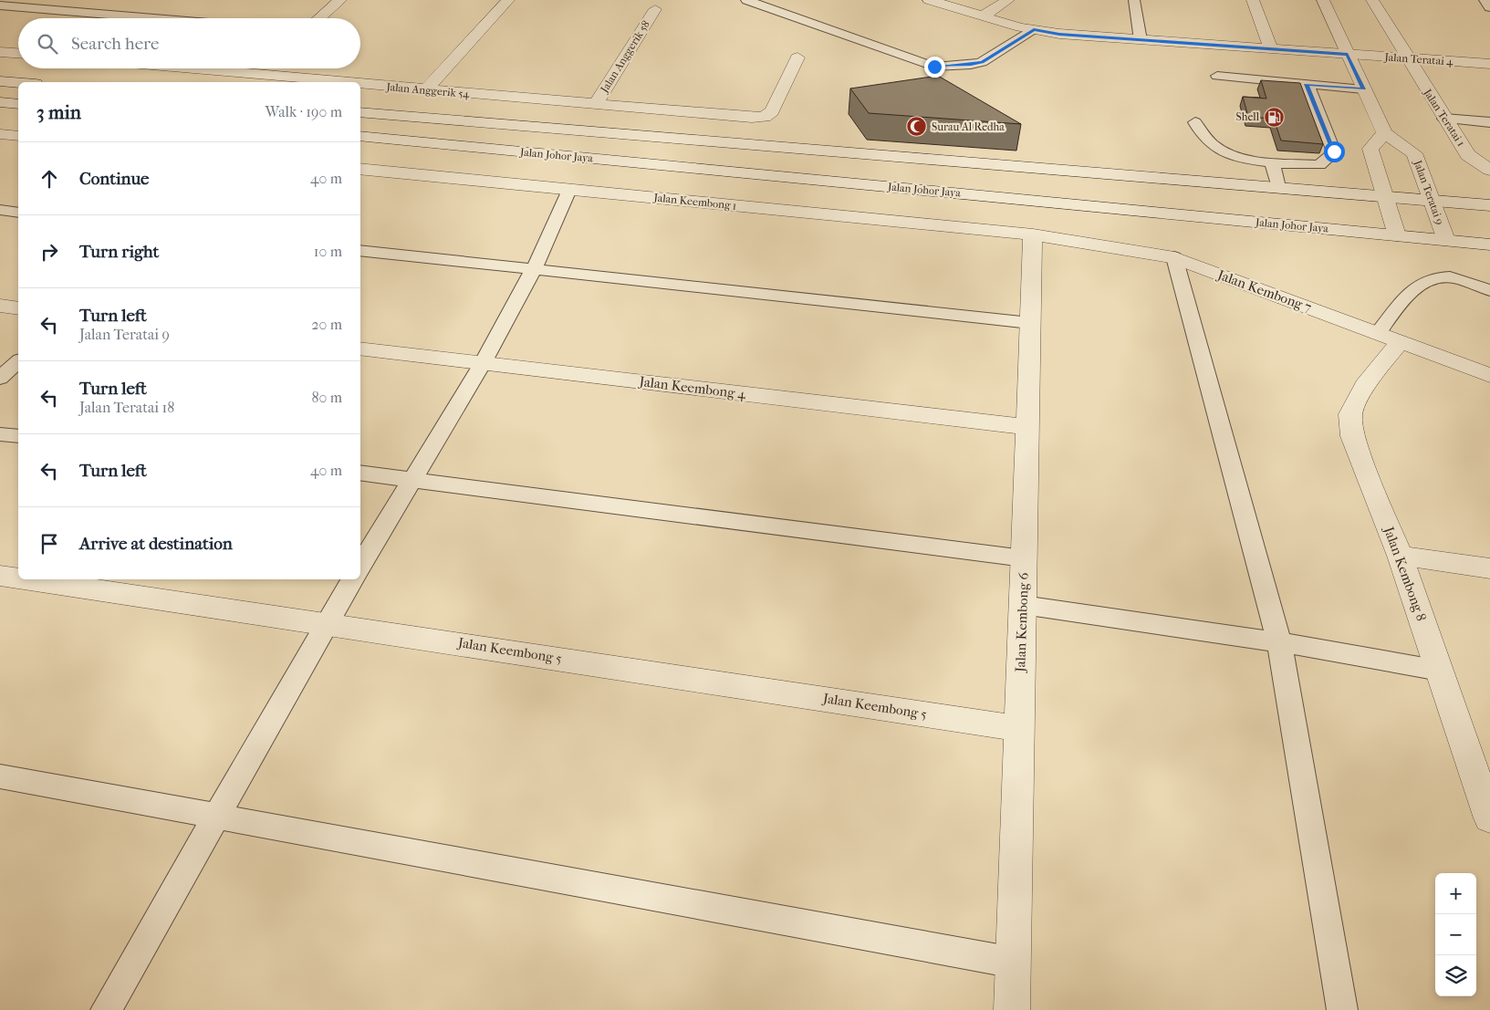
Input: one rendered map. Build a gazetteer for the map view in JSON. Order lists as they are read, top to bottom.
{
  "streets": {
    "street": [
      "Jalan Anggerik 58",
      "Jalan Teratai 4",
      "Jalan Anggerik 54",
      "Jalan Teratai 1",
      "Jalan Johor Jaya",
      "Jalan Teratai 9",
      "Jalan Keembong 1",
      "Jalan Kembong 7",
      "Jalan Keembong 4",
      "Jalan Kembong 8",
      "Jalan Kembong 6",
      "Jalan Keembong 5"
    ]
  },
  "crossings": [
    ["Jalan Anggerik 58", "Jalan Anggerik 54"],
    ["Jalan Teratai 4", "Jalan Teratai 1"],
    ["Jalan Johor Jaya", "Jalan Teratai 9"],
    ["Jalan Keembong 1", "Jalan Kembong 7"],
    ["Jalan Keembong 1", "Jalan Kembong 6"],
    ["Jalan Kembong 7", "Jalan Kembong 8"],
    ["Jalan Kembong 7", "Jalan Kembong 6"],
    ["Jalan Keembong 4", "Jalan Kembong 6"],
    ["Jalan Kembong 6", "Jalan Keembong 5"]
  ],
  "places": {
    "fuel station": ["Shell"],
    "mosque": ["Surau Al Redha"]
  },
  "page": {
    "search": "Search here",
    "heading": ["3 min", "Walk · 190 m"],
    "list": [
      ["Continue", "40 m"],
      ["Turn right", "10 m"],
      ["Turn left", "Jalan Teratai 9", "20 m"],
      ["Turn left", "Jalan Teratai 18", "80 m"],
      ["Turn left", "40 m"],
      "Arrive at destination"
    ],
    "map_buttons": ["+", "−"]
  }
}
